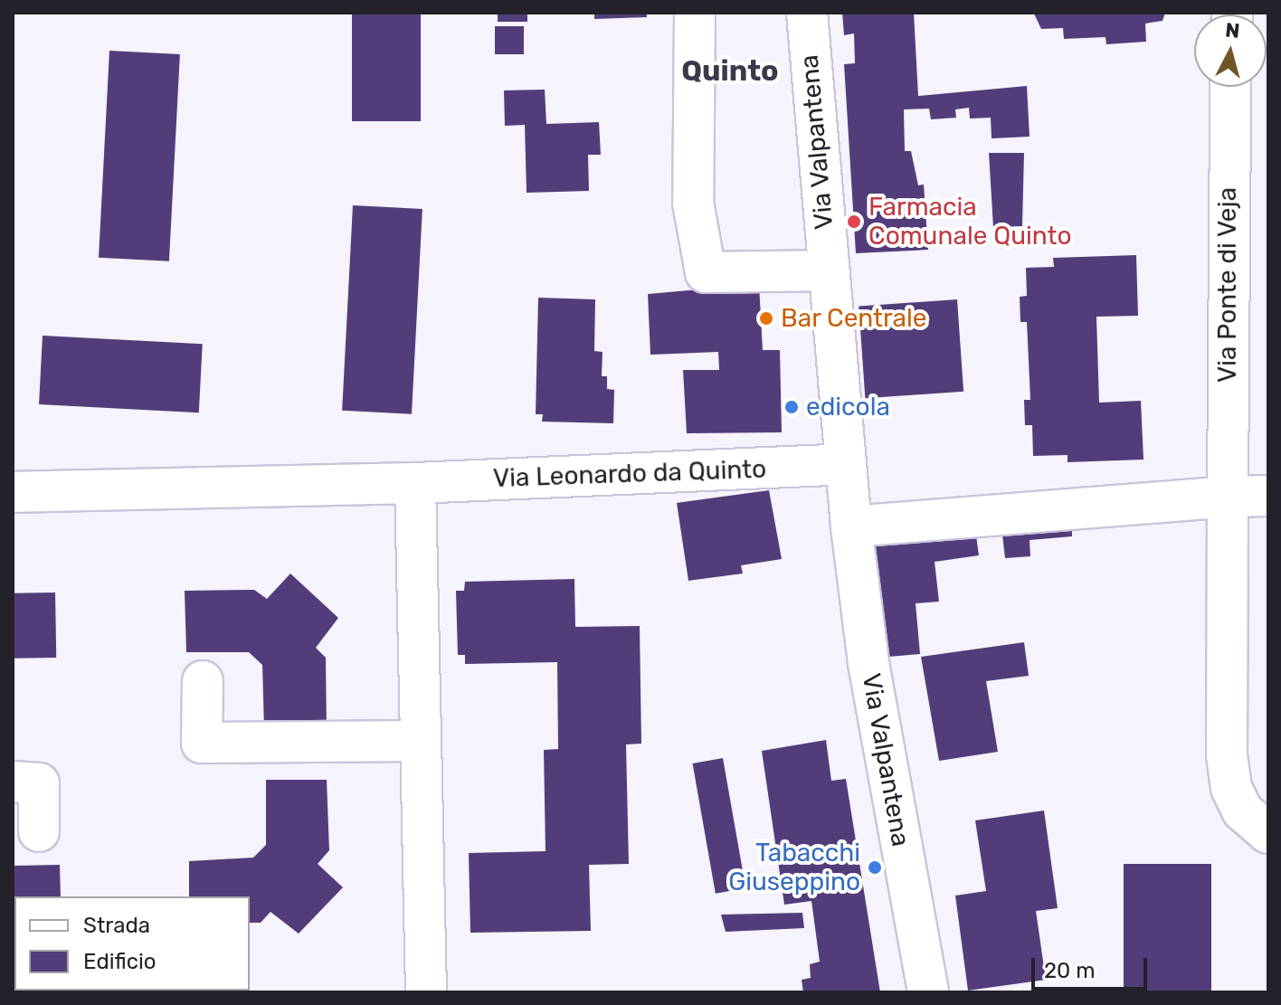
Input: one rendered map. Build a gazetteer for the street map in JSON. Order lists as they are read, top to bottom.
{
  "streets": {
    "street": ["Via Valpantena", "Via Ponte di Veja", "Via Leonardo da Quinto"]
  },
  "crossings": [
    ["Via Valpantena", "Via Leonardo da Quinto"]
  ],
  "districts": ["Quinto"],
  "places": [
    "Farmacia Comunale Quinto",
    "Bar Centrale",
    "edicola",
    "Tabacchi Giuseppino"
  ],
  "legend": ["Strada", "Edificio"],
  "scale_bar": "20 m",
  "north": "top"
}
